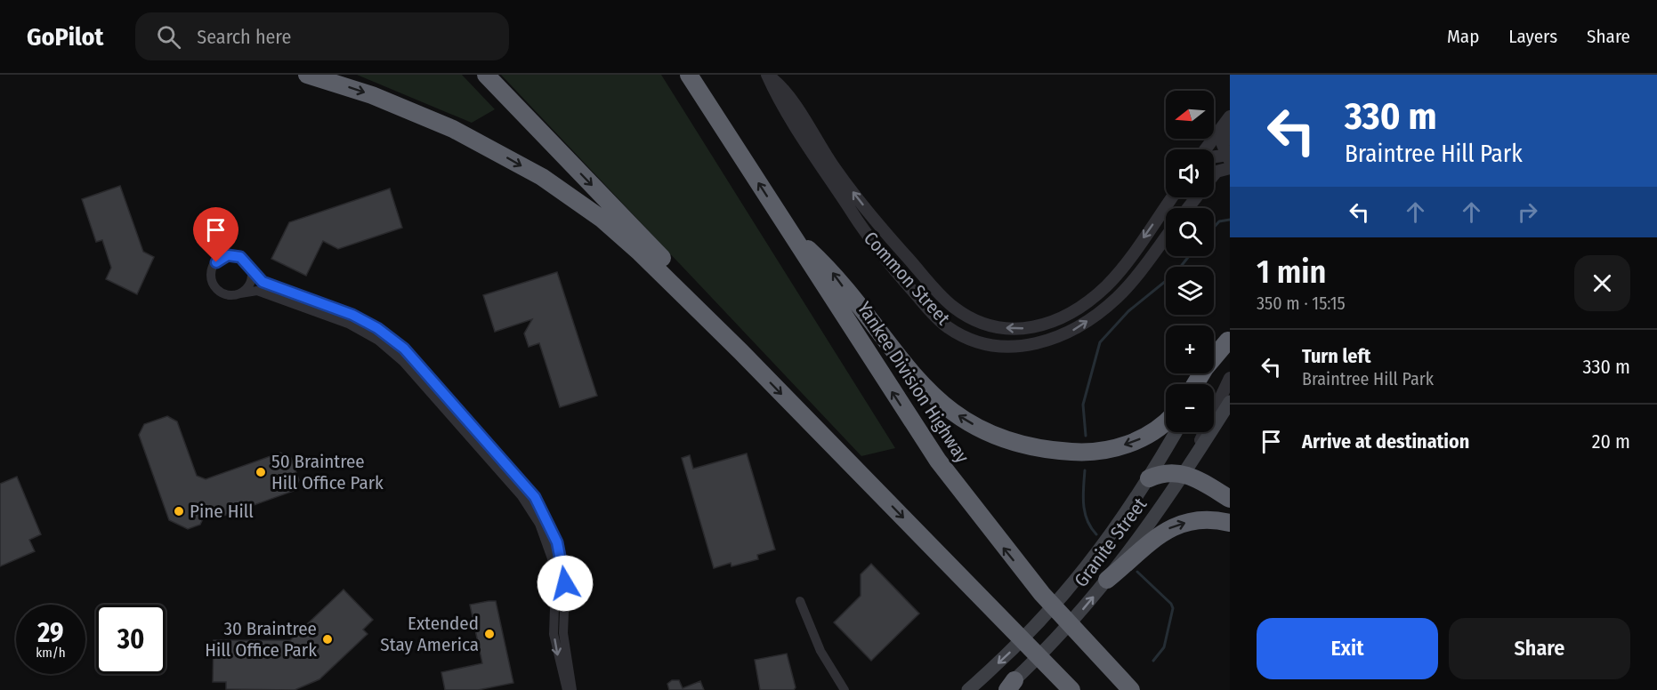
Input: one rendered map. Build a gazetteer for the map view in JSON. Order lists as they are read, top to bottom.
{
  "streets": {
    "highway": ["Yankee Division Highway"],
    "main road": ["Granite Street"],
    "street": ["Common Street"]
  },
  "places": [
    "50 Braintree Hill Office Park",
    "Pine Hill",
    "Extended Stay America",
    "30 Braintree Hill Office Park"
  ],
  "north": "left",
  "page": {
    "header": "GoPilot",
    "search": "Search here",
    "nav": ["Map", "Layers", "Share"],
    "turn": ["330 m", "Braintree Hill Park"],
    "map_buttons": ["+", "−"],
    "heading": ["1 min", "350 m · 15:15"],
    "list": [
      {
        "name": "Turn left",
        "note": "Braintree Hill Park",
        "value": "330 m"
      },
      {
        "name": "Arrive at destination",
        "value": "20 m"
      }
    ],
    "speed": "29 km/h",
    "limit": "30",
    "buttons": ["Exit", "Share"]
  }
}
